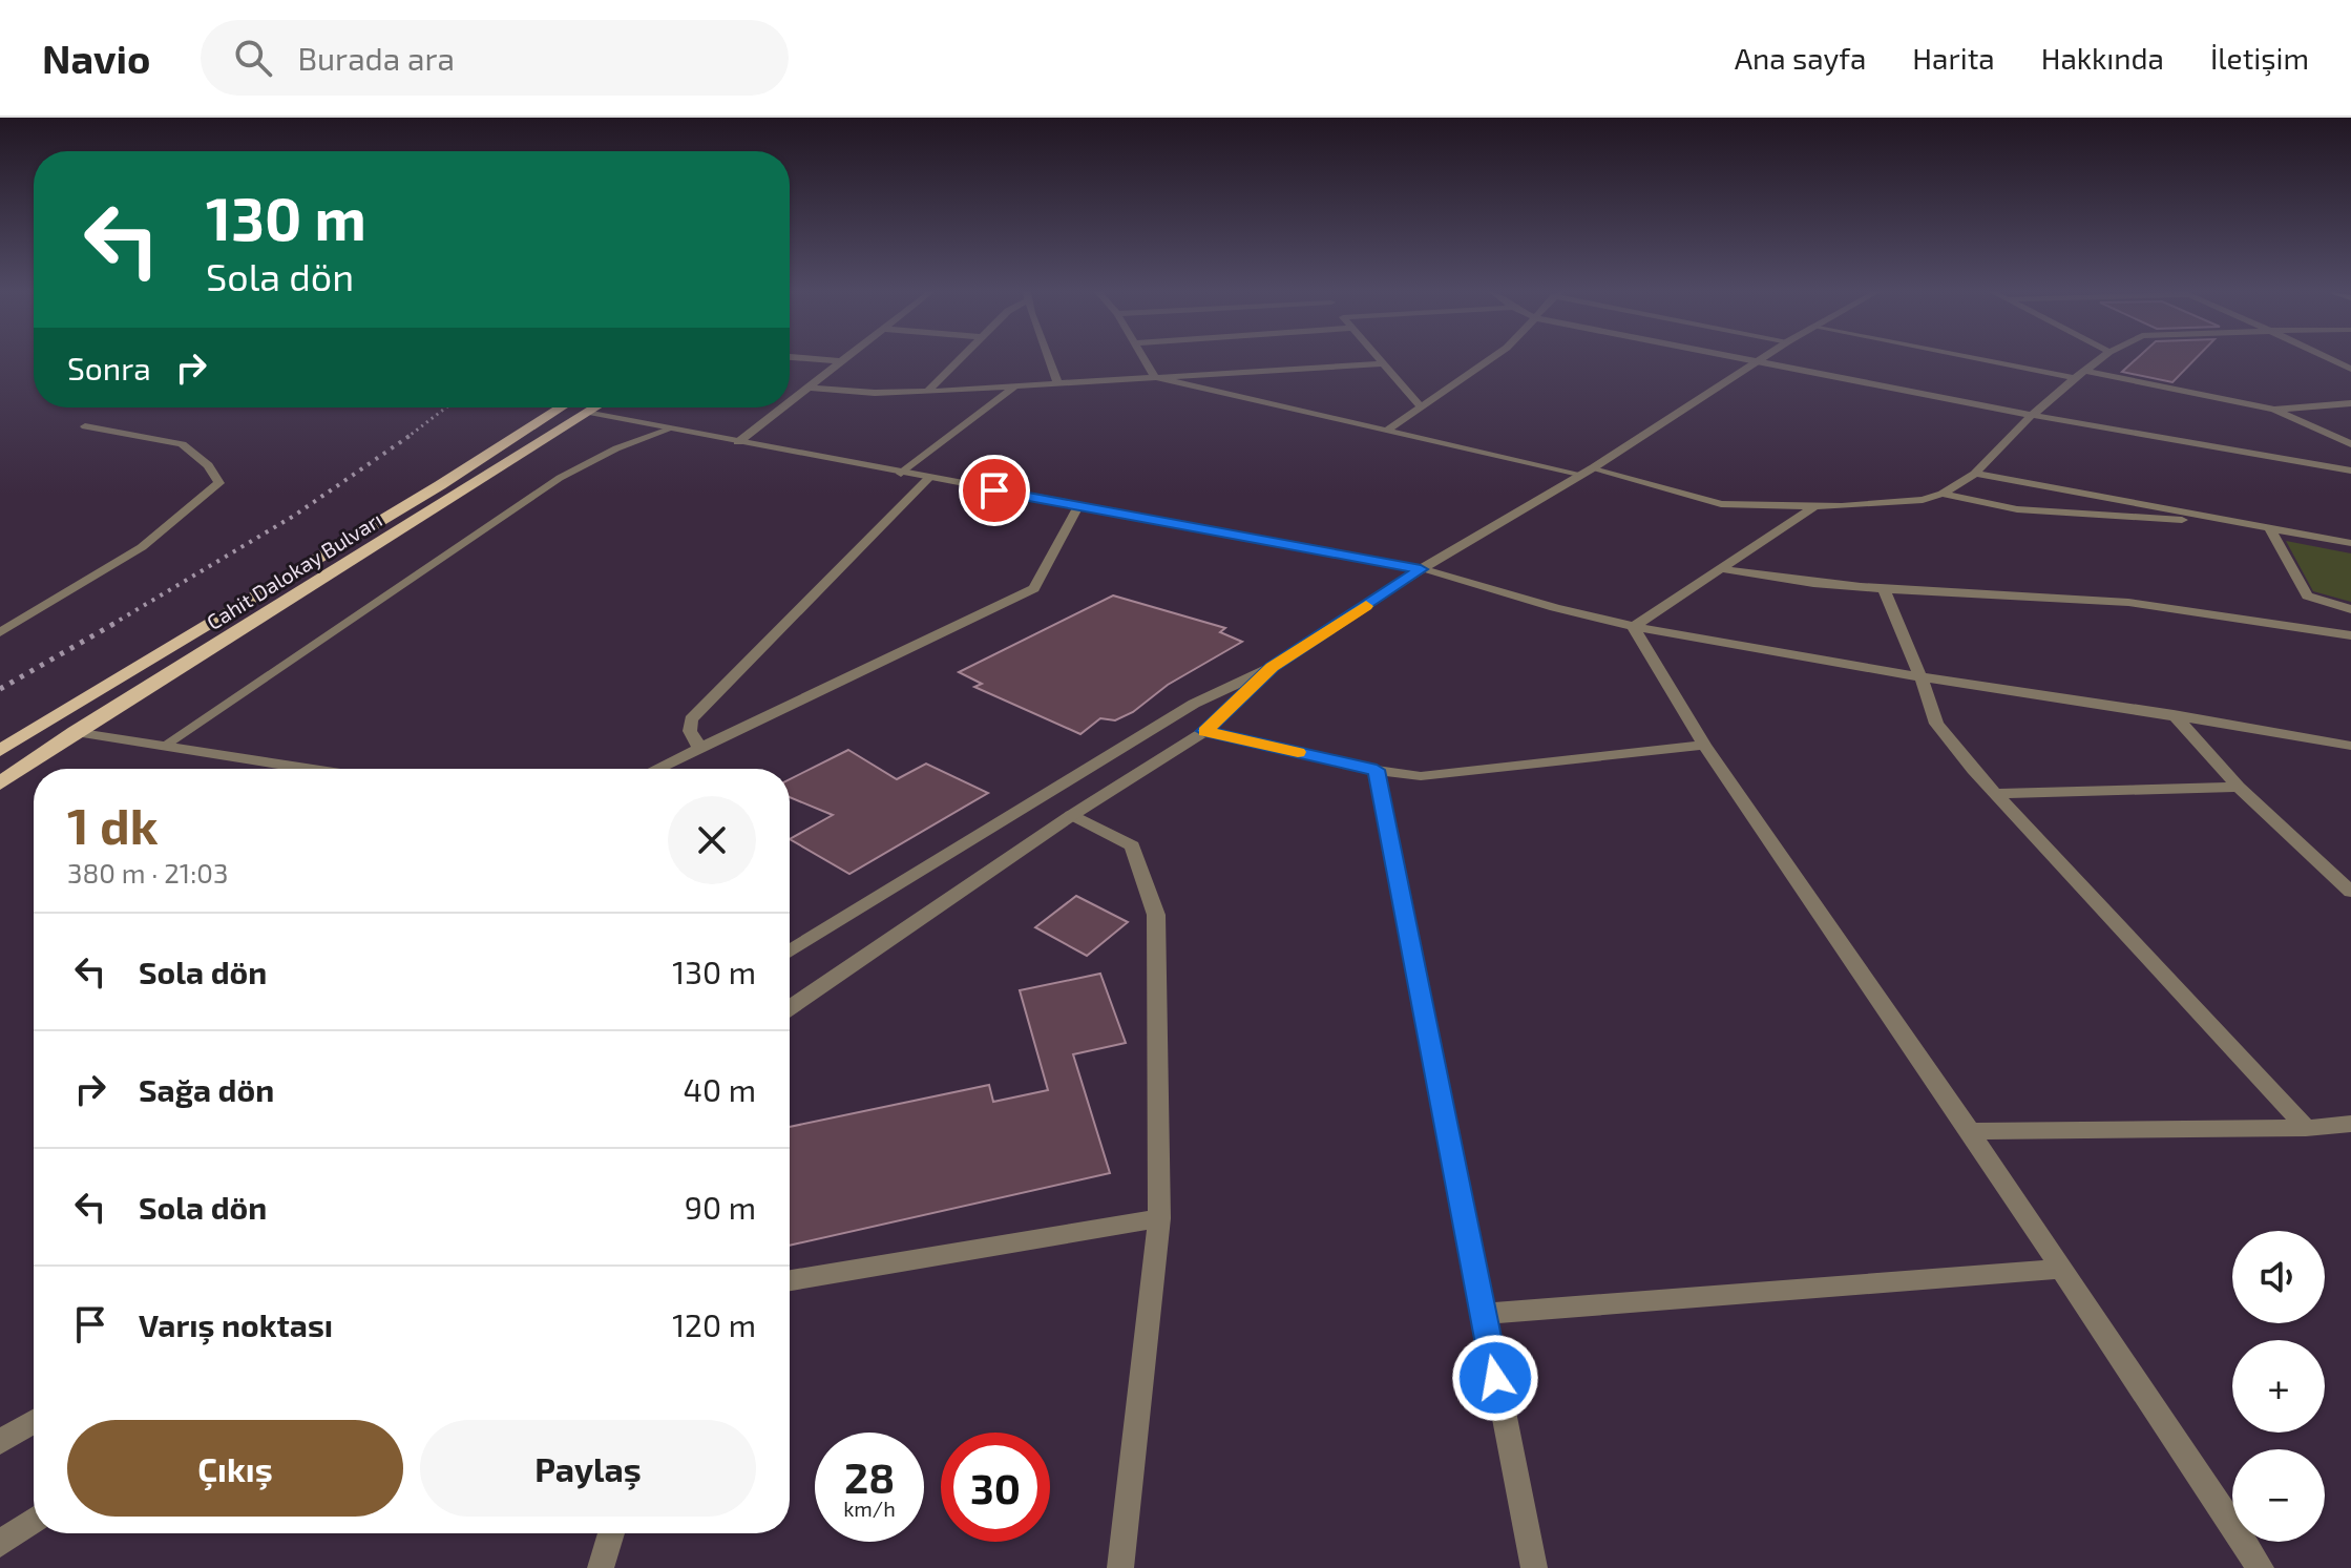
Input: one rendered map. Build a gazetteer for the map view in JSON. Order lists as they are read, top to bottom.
{
  "streets": {
    "main road": ["Cahit Dalokay Bulvarı"]
  },
  "page": {
    "header": "Navio",
    "search": "Burada ara",
    "nav": [
      "Ana sayfa",
      "Harita",
      "Hakkında",
      "İletişim"
    ],
    "turn": ["130 m", "Sola dön"],
    "then": "Sonra",
    "heading": ["1 dk", "380 m · 21:03"],
    "list": [
      {
        "name": "Sola dön",
        "value": "130 m"
      },
      {
        "name": "Sağa dön",
        "value": "40 m"
      },
      {
        "name": "Sola dön",
        "value": "90 m"
      },
      {
        "name": "Varış noktası",
        "value": "120 m"
      }
    ],
    "map_buttons": ["+", "−"],
    "buttons": ["Çıkış", "Paylaş"],
    "speed": "28 km/h",
    "limit": "30"
  }
}
